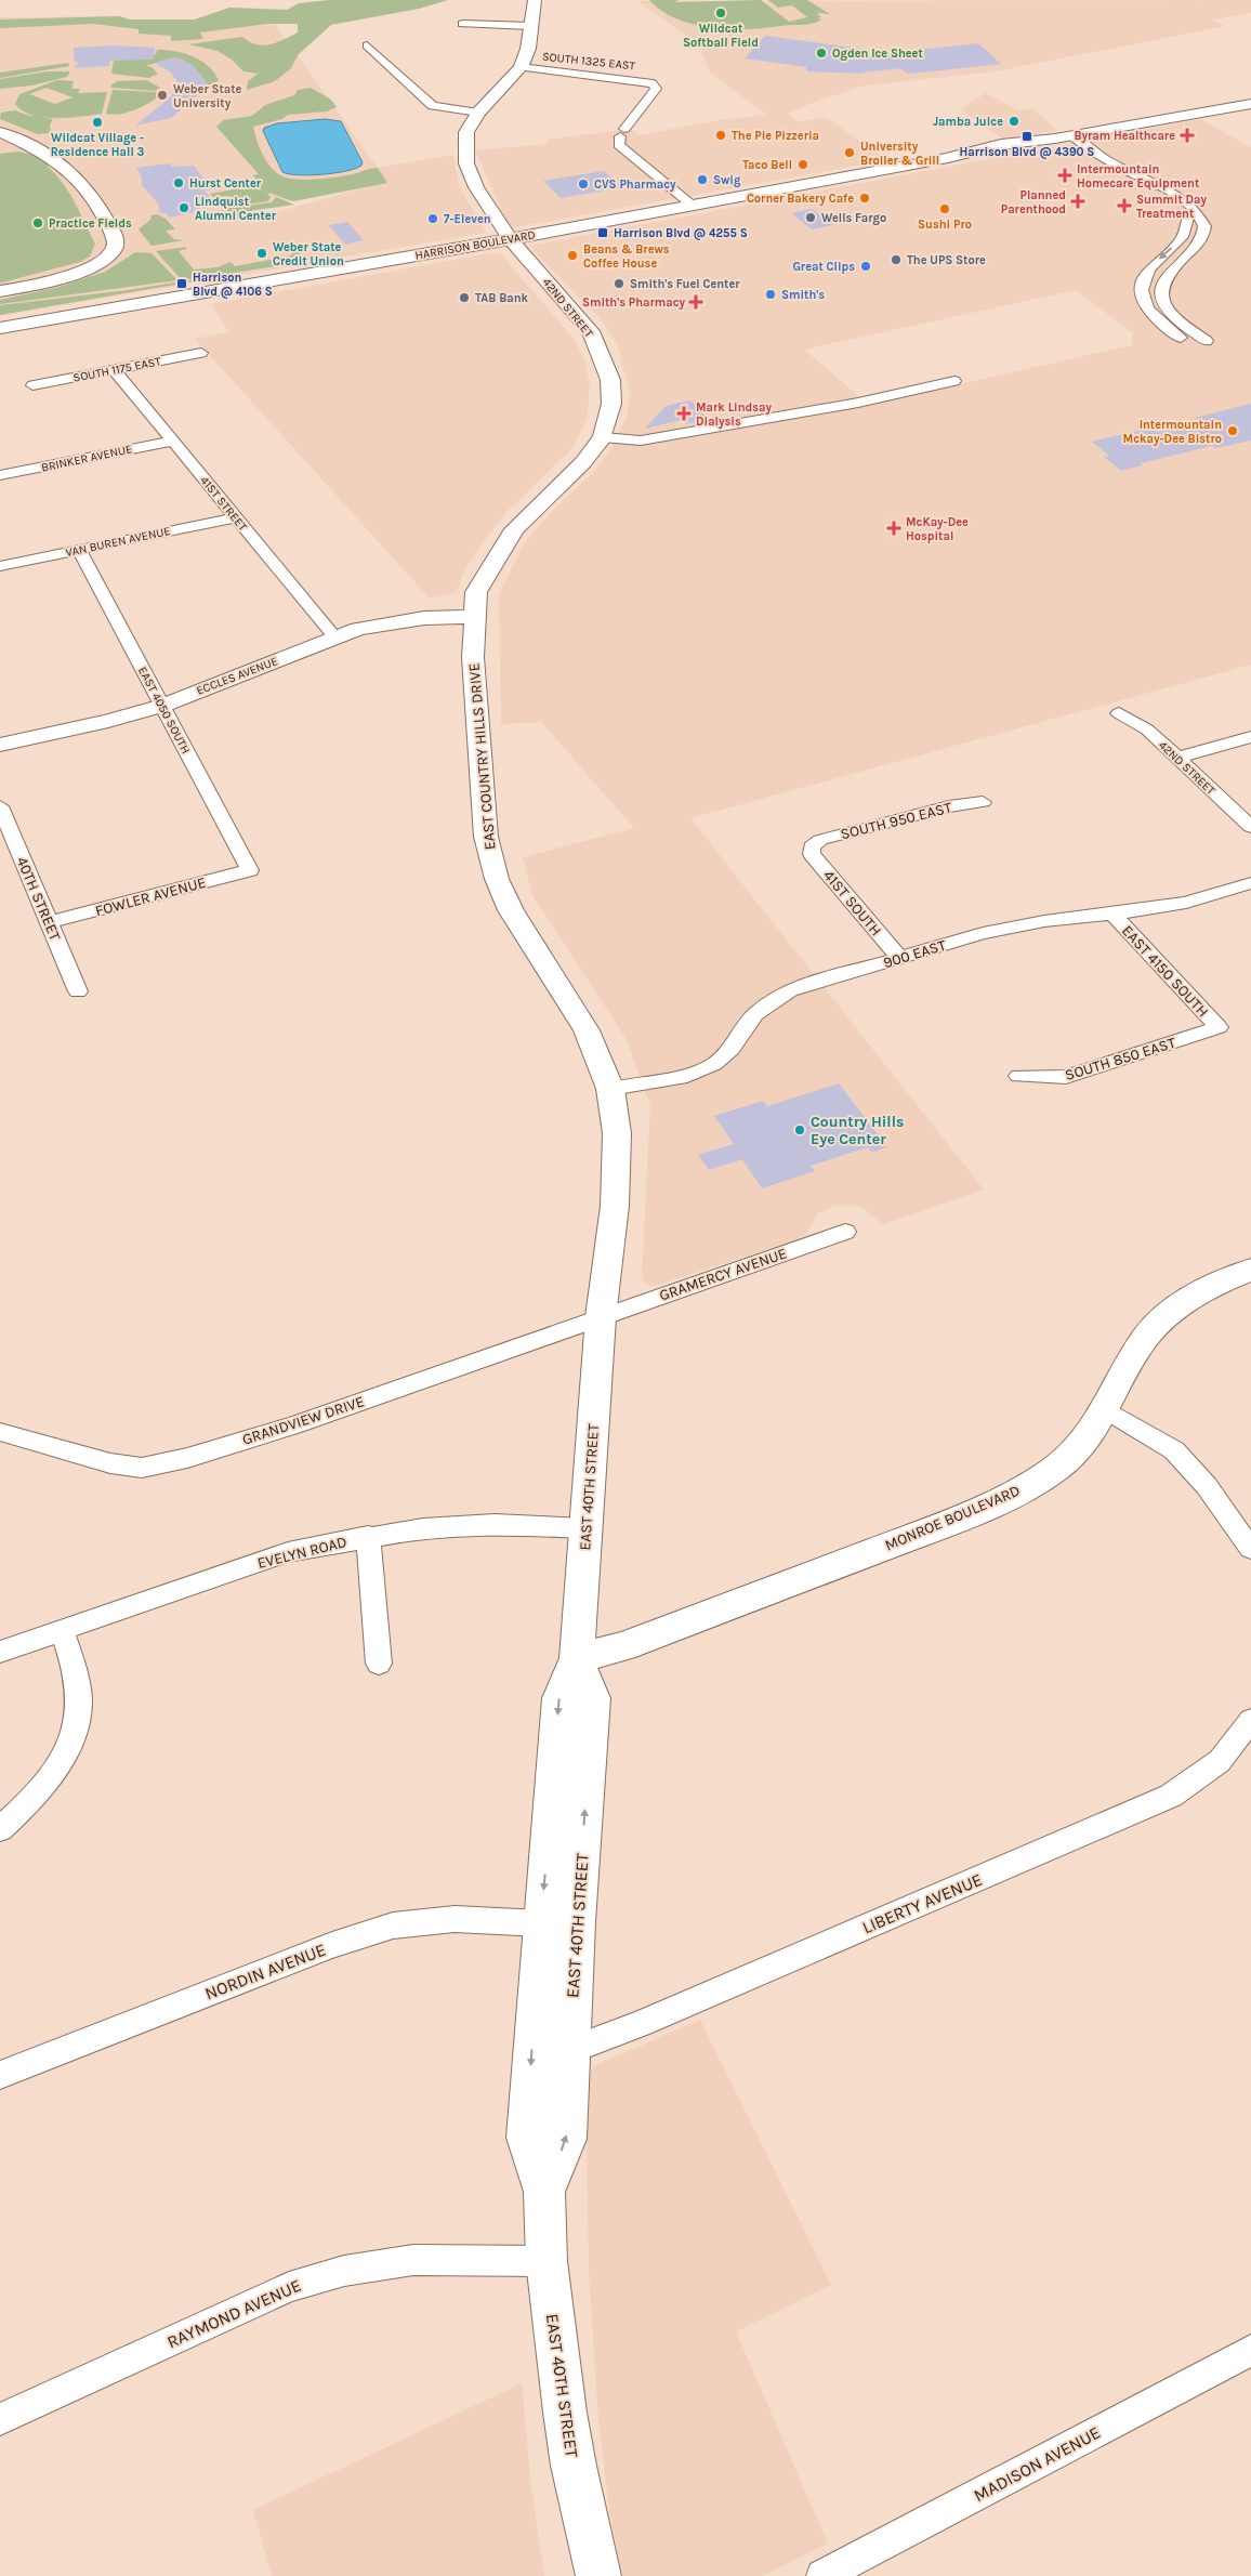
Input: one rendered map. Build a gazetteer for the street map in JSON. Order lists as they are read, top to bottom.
{
  "streets": {
    "main road": [
      "HARRISON BOULEVARD",
      "42ND STREET",
      "ECCLES AVENUE",
      "EAST COUNTRY HILLS DRIVE",
      "EAST 40TH STREET",
      "MONROE BOULEVARD"
    ],
    "street": [
      "SOUTH 1325 EAST",
      "SOUTH 1175 EAST",
      "BRINKER AVENUE",
      "41ST STREET",
      "VAN BUREN AVENUE",
      "EAST 4050 SOUTH",
      "SOUTH 950 EAST",
      "FOWLER AVENUE",
      "40TH STREET",
      "41ST SOUTH",
      "900 EAST",
      "EAST 4150 SOUTH",
      "SOUTH 850 EAST",
      "GRAMERCY AVENUE",
      "GRANDVIEW DRIVE",
      "EVELYN ROAD",
      "LIBERTY AVENUE",
      "NORDIN AVENUE",
      "RAYMOND AVENUE",
      "MADISON AVENUE"
    ]
  },
  "crossings": [
    ["SOUTH 1325 EAST", "HARRISON BOULEVARD"],
    ["SOUTH 1325 EAST", "42ND STREET"],
    ["HARRISON BOULEVARD", "42ND STREET"],
    ["42ND STREET", "EAST COUNTRY HILLS DRIVE"],
    ["SOUTH 1175 EAST", "41ST STREET"],
    ["BRINKER AVENUE", "41ST STREET"],
    ["41ST STREET", "VAN BUREN AVENUE"],
    ["41ST STREET", "ECCLES AVENUE"],
    ["VAN BUREN AVENUE", "EAST 4050 SOUTH"],
    ["ECCLES AVENUE", "EAST 4050 SOUTH"],
    ["ECCLES AVENUE", "EAST COUNTRY HILLS DRIVE"],
    ["EAST 4050 SOUTH", "FOWLER AVENUE"],
    ["EAST COUNTRY HILLS DRIVE", "900 EAST"],
    ["EAST COUNTRY HILLS DRIVE", "GRAMERCY AVENUE"],
    ["EAST COUNTRY HILLS DRIVE", "GRANDVIEW DRIVE"],
    ["EAST COUNTRY HILLS DRIVE", "EAST 40TH STREET"],
    ["SOUTH 950 EAST", "41ST SOUTH"],
    ["FOWLER AVENUE", "40TH STREET"],
    ["41ST SOUTH", "900 EAST"],
    ["900 EAST", "EAST 4150 SOUTH"],
    ["EAST 4150 SOUTH", "SOUTH 850 EAST"],
    ["GRAMERCY AVENUE", "GRANDVIEW DRIVE"],
    ["GRAMERCY AVENUE", "EAST 40TH STREET"],
    ["GRANDVIEW DRIVE", "EAST 40TH STREET"],
    ["EAST 40TH STREET", "MONROE BOULEVARD"],
    ["EAST 40TH STREET", "EVELYN ROAD"],
    ["EAST 40TH STREET", "LIBERTY AVENUE"],
    ["EAST 40TH STREET", "NORDIN AVENUE"],
    ["EAST 40TH STREET", "RAYMOND AVENUE"]
  ],
  "places": {
    "other": [
      "Wildcat Softball Field",
      "Ogden Ice Sheet",
      "Weber State University",
      "Jamba Juice",
      "Wildcat Village - Residence Hall 3",
      "The Pie Pizzeria",
      "University Broiler & Grill",
      "Taco Bell",
      "Swig",
      "Hurst Center",
      "CVS Pharmacy",
      "Corner Bakery Cafe",
      "Lindquist Alumni Center",
      "Sushi Pro",
      "Wells Fargo",
      "7-Eleven",
      "Practice Fields",
      "Weber State Credit Union",
      "Beans & Brews Coffee House",
      "The UPS Store",
      "Great Clips",
      "Smith's Fuel Center",
      "Smith's",
      "TAB Bank",
      "Intermountain Mckay-Dee Bistro",
      "Country Hills Eye Center"
    ],
    "health": [
      "Byram Healthcare",
      "Intermountain Homecare Equipment",
      "Planned Parenthood",
      "Summit Day Treatment",
      "Smith's Pharmacy",
      "Mark Lindsay Dialysis",
      "McKay-Dee Hospital"
    ],
    "transit": ["Harrison Blvd @ 4390 S", "Harrison Blvd @ 4255 S", "Harrison Blvd @ 4106 S"]
  }
}
